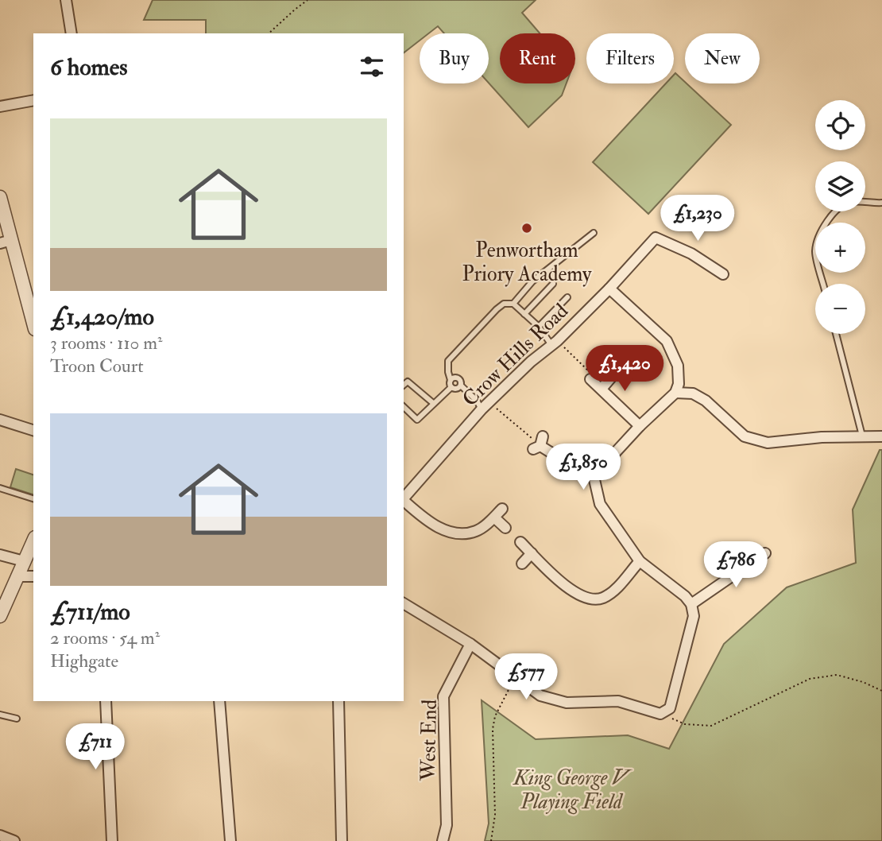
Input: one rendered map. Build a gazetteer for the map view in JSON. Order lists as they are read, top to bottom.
{
  "streets": {
    "street": ["Crow Hills Road", "West End"]
  },
  "parks": ["King George V Playing Field"],
  "places": ["Penwortham Priory Academy"],
  "page": {
    "chip": [
      "Buy",
      "Rent",
      "Filters",
      "New"
    ],
    "heading": "6 homes",
    "map_buttons": ["+", "−"],
    "list": [
      {
        "name": "£1,420/mo",
        "note": "3 rooms · 110 m² · Troon Court"
      },
      {
        "name": "£711/mo",
        "note": "2 rooms · 54 m² · Highgate"
      }
    ],
    "price": [
      "£1,230",
      "£1,420",
      "£1,850",
      "£786",
      "£577",
      "£711"
    ]
  }
}
